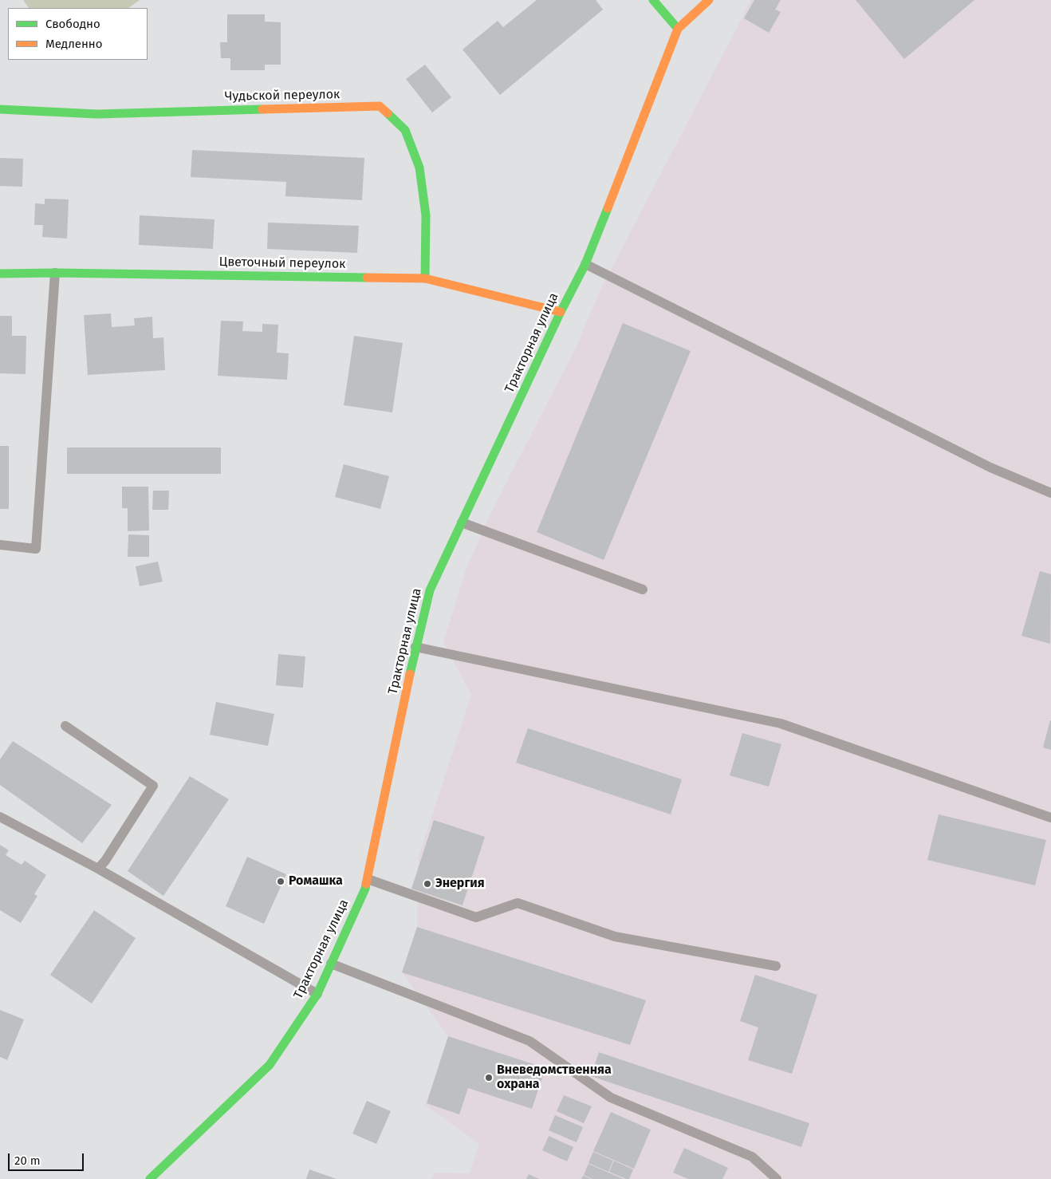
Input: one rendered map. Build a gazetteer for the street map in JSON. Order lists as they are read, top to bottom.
{
  "streets": {
    "street": ["Чудьской переулок", "Цветочный переулок", "Тракторная улица"]
  },
  "crossings": [
    ["Чудьской переулок", "Цветочный переулок"],
    ["Цветочный переулок", "Тракторная улица"]
  ],
  "places": ["Ромашка", "Энергия", "Вневедомственняа охрана"],
  "legend": ["Свободно", "Медленно"],
  "scale_bar": "20 m"
}
